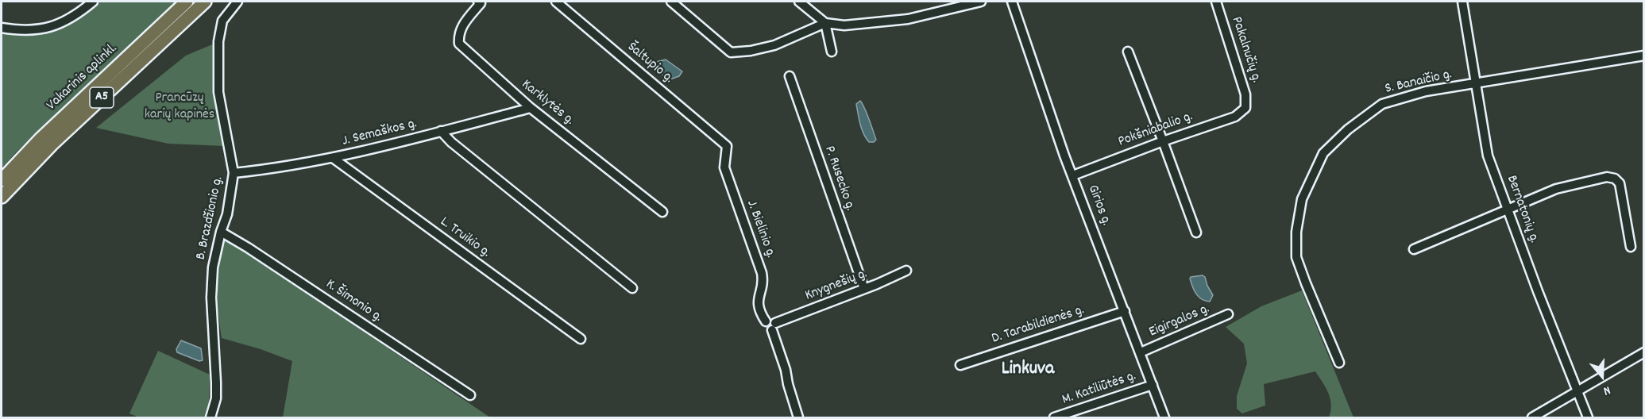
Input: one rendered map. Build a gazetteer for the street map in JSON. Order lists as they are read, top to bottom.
{
  "streets": {
    "highway": ["Vakarinis aplinkl.", "A5"],
    "street": [
      "Pakalnučių g.",
      "Šaltupio g.",
      "S. Banaičio g.",
      "Karklytės g.",
      "Pokšniabalio g.",
      "J. Semaškos g.",
      "P. Rusecko g.",
      "Girios g.",
      "Bernatonių g.",
      "B. Brazdžionio g.",
      "J. Bielinio g.",
      "L. Truikio g.",
      "Knygnešių g.",
      "K. Šimonio g.",
      "Eigirgalos g.",
      "D. Tarabildienės g.",
      "M. Katiliūtės g."
    ]
  },
  "crossings": [
    ["Pakalnučių g.", "Pokšniabalio g."],
    ["Šaltupio g.", "J. Bielinio g."],
    ["S. Banaičio g.", "Bernatonių g."],
    ["Karklytės g.", "J. Semaškos g."],
    ["Pokšniabalio g.", "Girios g."],
    ["J. Semaškos g.", "B. Brazdžionio g."],
    ["J. Semaškos g.", "L. Truikio g."],
    ["P. Rusecko g.", "Knygnešių g."],
    ["Girios g.", "Eigirgalos g."],
    ["Girios g.", "D. Tarabildienės g."],
    ["Girios g.", "M. Katiliūtės g."],
    ["B. Brazdžionio g.", "K. Šimonio g."],
    ["J. Bielinio g.", "Knygnešių g."]
  ],
  "districts": ["Linkuva"],
  "parks": ["Prancūzų karių kapinės"],
  "north": "bottom"
}
